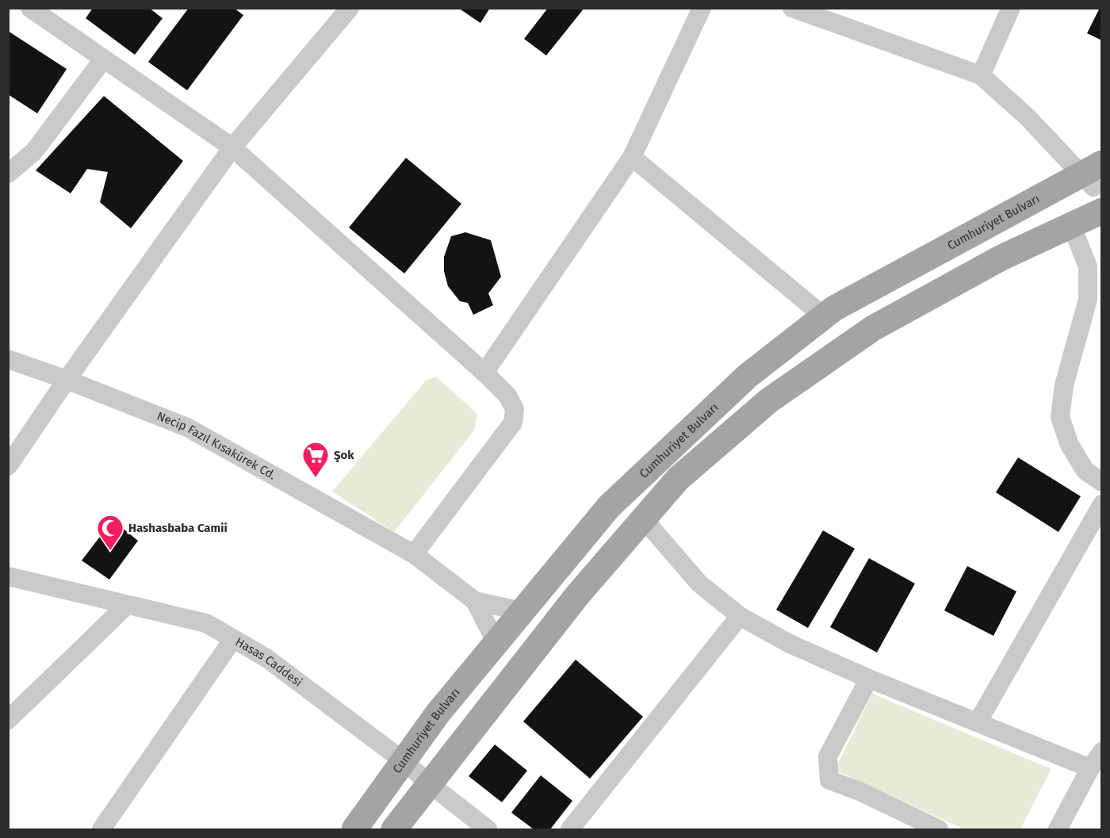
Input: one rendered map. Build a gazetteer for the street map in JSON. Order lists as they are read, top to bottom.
{
  "streets": {
    "main road": ["Cumhuriyet Bulvarı"],
    "street": ["Necip Fazıl Kısakürek Cd.", "Hasas Caddesi"]
  },
  "crossings": [
    ["Cumhuriyet Bulvarı", "Hasas Caddesi"]
  ],
  "places": {
    "supermarket": ["Şok"],
    "mosque": ["Hashasbaba Camii"]
  }
}
